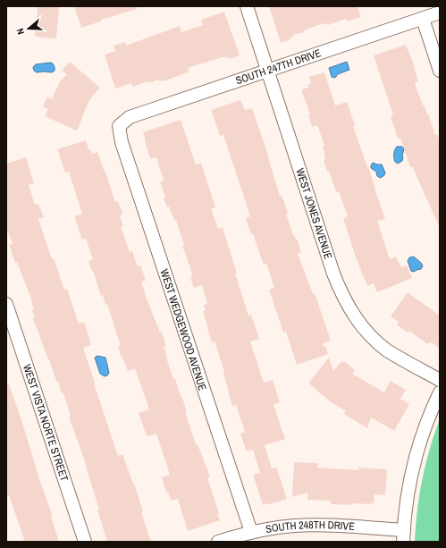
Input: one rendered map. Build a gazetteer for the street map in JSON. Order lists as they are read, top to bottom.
{
  "streets": {
    "street": [
      "SOUTH 247TH DRIVE",
      "WEST JONES AVENUE",
      "WEST WEDGEWOOD AVENUE",
      "WEST VISTA NORTE STREET",
      "SOUTH 248TH DRIVE"
    ]
  },
  "crossings": [
    ["SOUTH 247TH DRIVE", "WEST JONES AVENUE"],
    ["SOUTH 247TH DRIVE", "WEST WEDGEWOOD AVENUE"],
    ["WEST WEDGEWOOD AVENUE", "SOUTH 248TH DRIVE"]
  ],
  "north": "left"
}
